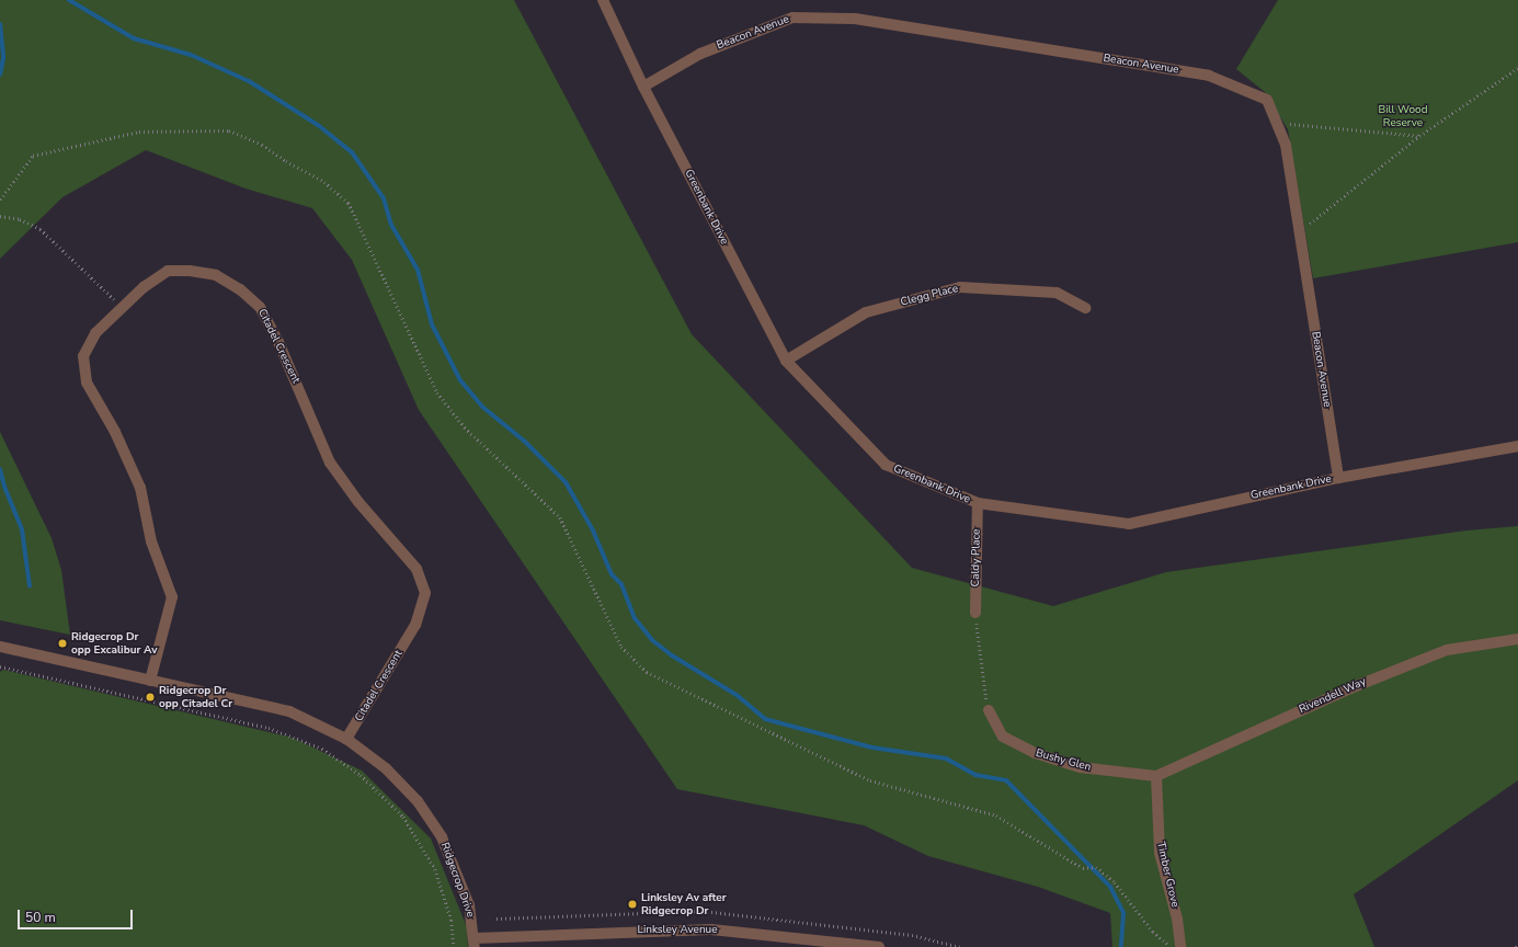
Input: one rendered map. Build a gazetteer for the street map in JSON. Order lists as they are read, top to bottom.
{
  "streets": {
    "street": [
      "Beacon Avenue",
      "Greenbank Drive",
      "Clegg Place",
      "Citadel Crescent",
      "Caldy Place",
      "Rivendell Way",
      "Bushy Glen",
      "Timber Grove",
      "Ridgecrop Drive",
      "Linksley Avenue"
    ]
  },
  "crossings": [
    ["Beacon Avenue", "Greenbank Drive"],
    ["Greenbank Drive", "Clegg Place"],
    ["Greenbank Drive", "Caldy Place"],
    ["Citadel Crescent", "Ridgecrop Drive"],
    ["Rivendell Way", "Bushy Glen"],
    ["Rivendell Way", "Timber Grove"],
    ["Bushy Glen", "Timber Grove"],
    ["Ridgecrop Drive", "Linksley Avenue"]
  ],
  "parks": ["Bill Wood Reserve"],
  "places": ["Ridgecrop Dr opp Excalibur Av", "Ridgecrop Dr opp Citadel Cr", "Linksley Av after Ridgecrop Dr"],
  "scale_bar": "50 m"
}
